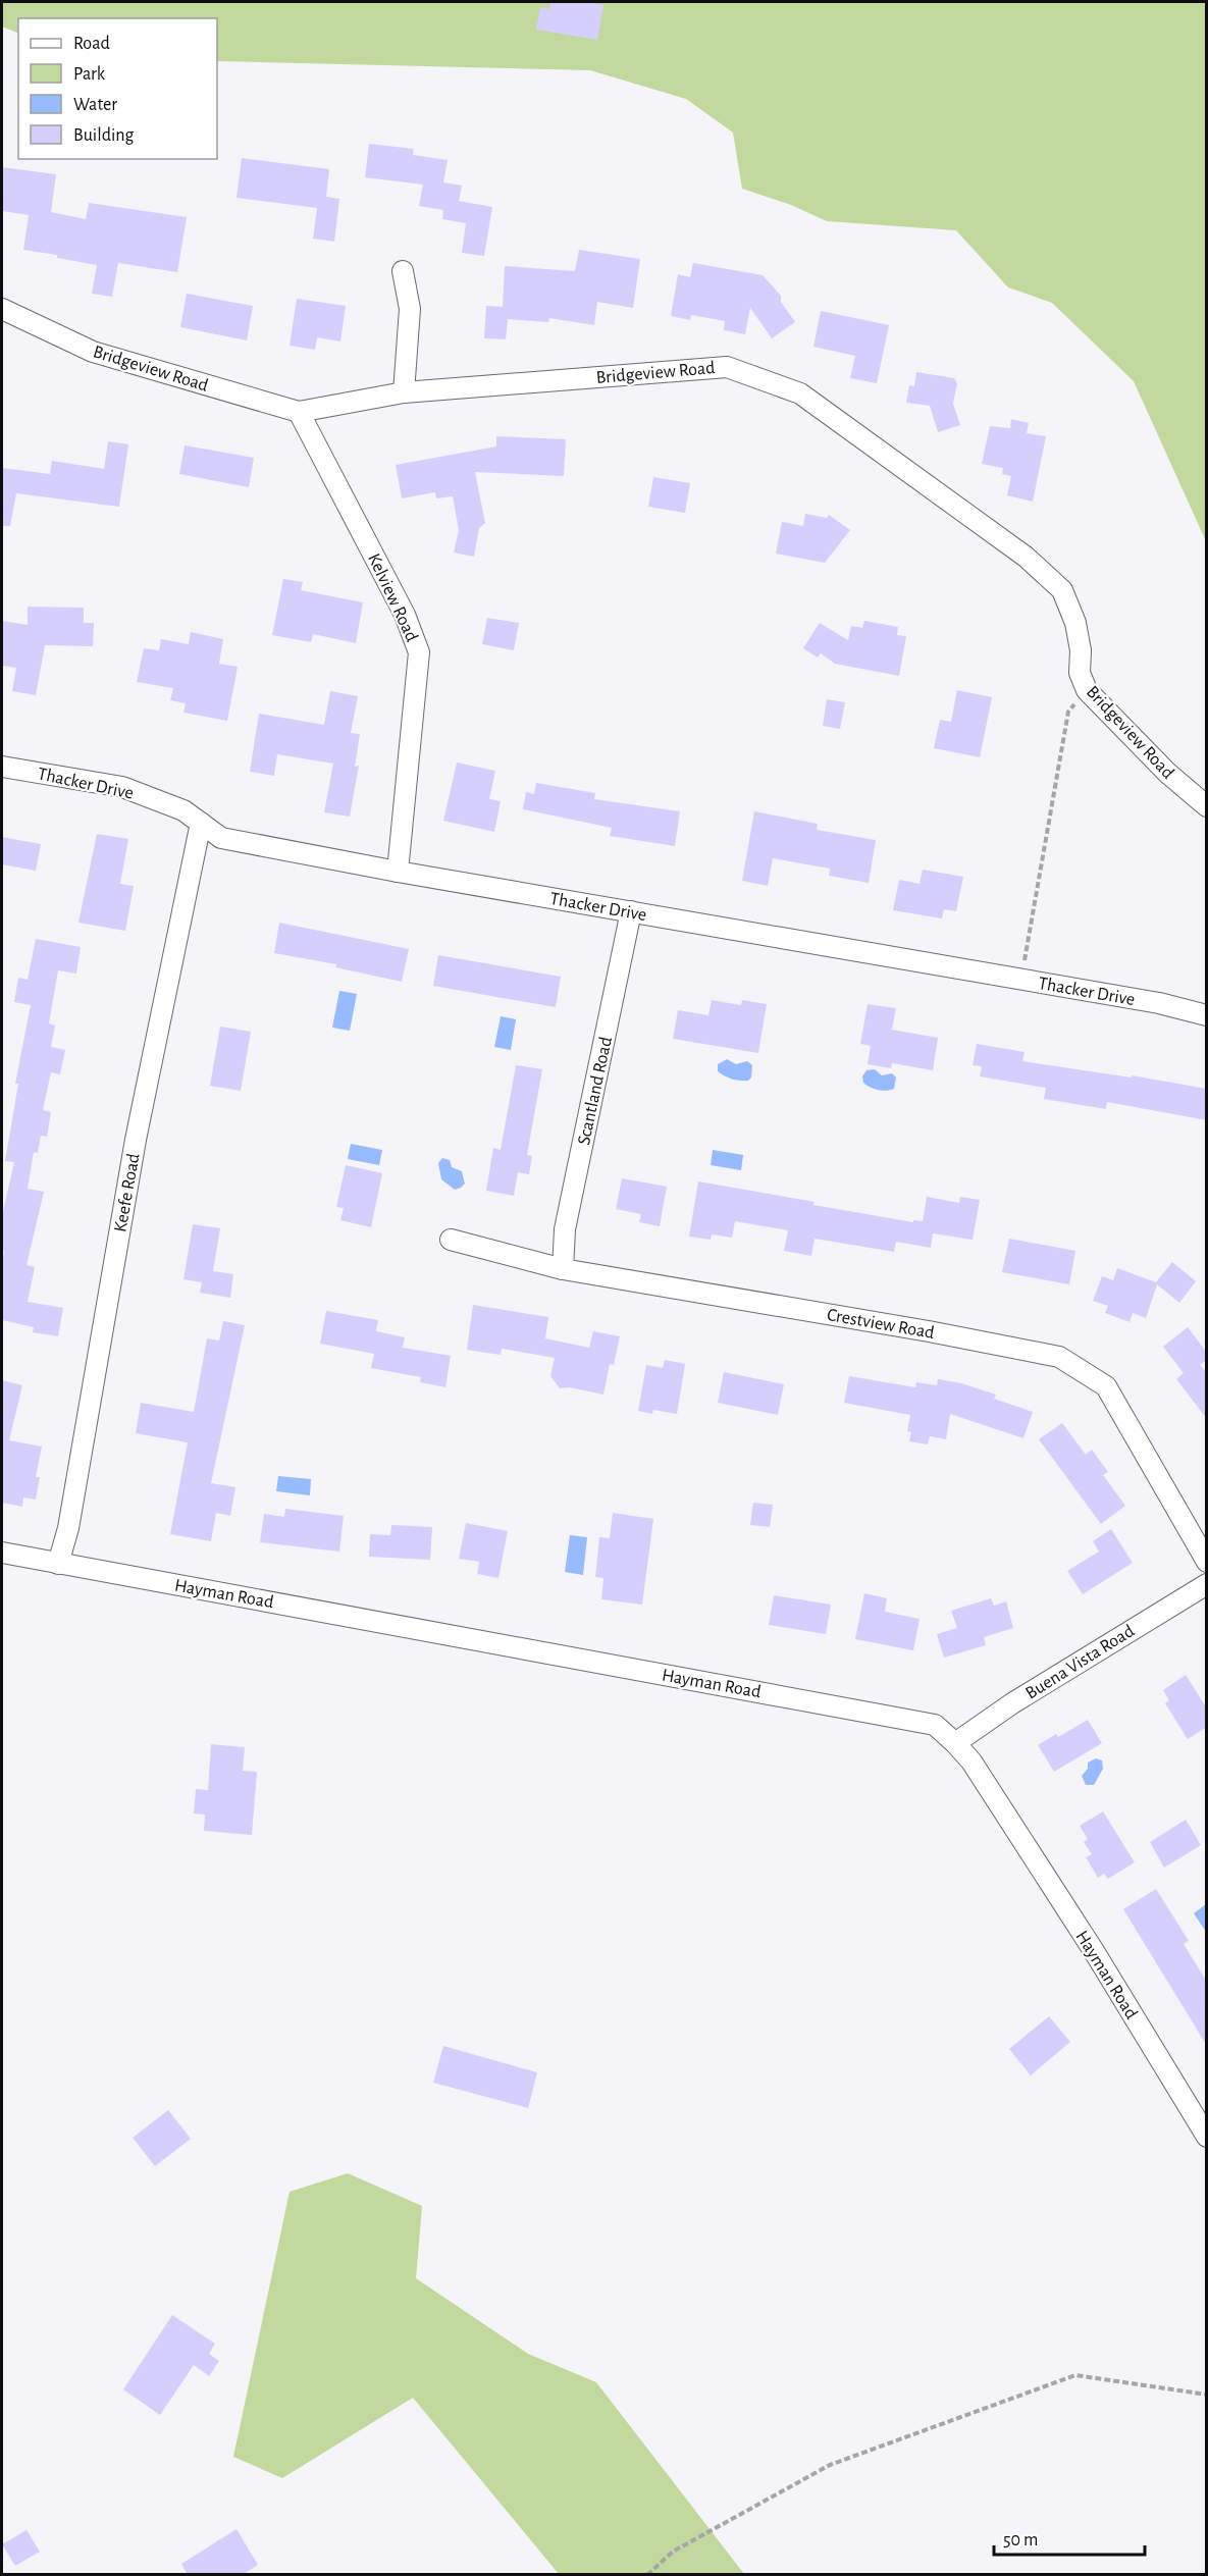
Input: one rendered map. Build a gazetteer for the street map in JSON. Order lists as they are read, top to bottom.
{
  "streets": {
    "street": [
      "Bridgeview Road",
      "Kelview Road",
      "Thacker Drive",
      "Scantland Road",
      "Keefe Road",
      "Crestview Road",
      "Hayman Road",
      "Buena Vista Road"
    ]
  },
  "crossings": [
    ["Bridgeview Road", "Kelview Road"],
    ["Kelview Road", "Thacker Drive"],
    ["Thacker Drive", "Scantland Road"],
    ["Thacker Drive", "Keefe Road"],
    ["Scantland Road", "Crestview Road"],
    ["Keefe Road", "Hayman Road"],
    ["Hayman Road", "Buena Vista Road"]
  ],
  "legend": [
    "Road",
    "Park",
    "Water",
    "Building"
  ],
  "scale_bar": "50 m"
}
